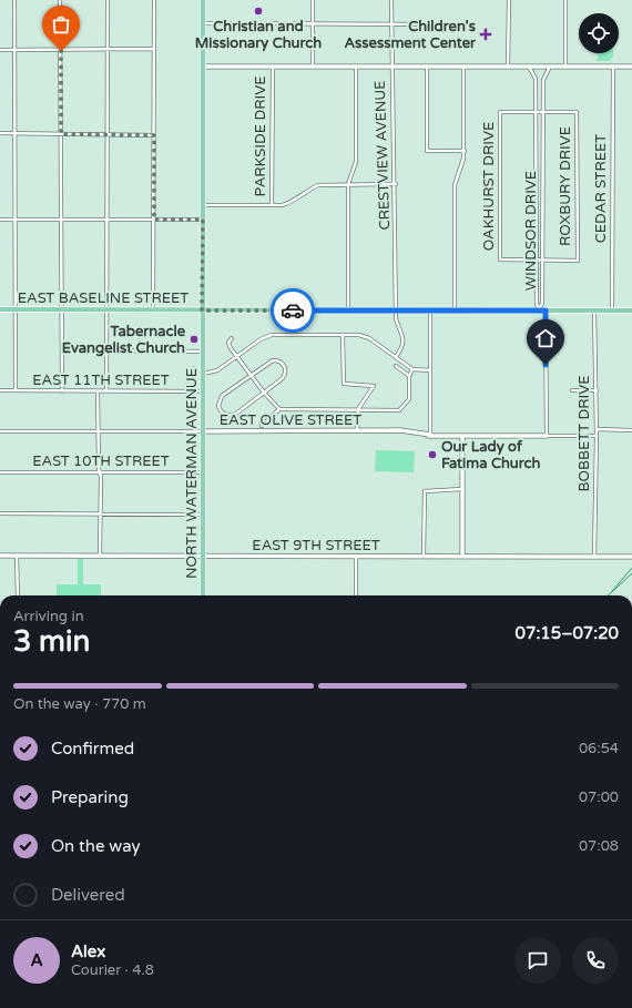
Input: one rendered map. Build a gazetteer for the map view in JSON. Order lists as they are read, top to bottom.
{
  "streets": {
    "main road": ["EAST BASELINE STREET", "NORTH WATERMAN AVENUE"],
    "street": [
      "PARKSIDE DRIVE",
      "CRESTVIEW AVENUE",
      "OAKHURST DRIVE",
      "ROXBURY DRIVE",
      "CEDAR STREET",
      "WINDSOR DRIVE",
      "EAST 11TH STREET",
      "EAST OLIVE STREET",
      "BOBBETT DRIVE",
      "EAST 10TH STREET",
      "EAST 9TH STREET"
    ]
  },
  "crossings": [
    ["CRESTVIEW AVENUE", "EAST BASELINE STREET"],
    ["OAKHURST DRIVE", "ROXBURY DRIVE"],
    ["OAKHURST DRIVE", "WINDSOR DRIVE"],
    ["ROXBURY DRIVE", "WINDSOR DRIVE"],
    ["CEDAR STREET", "EAST BASELINE STREET"],
    ["WINDSOR DRIVE", "EAST BASELINE STREET"],
    ["EAST BASELINE STREET", "BOBBETT DRIVE"],
    ["EAST BASELINE STREET", "NORTH WATERMAN AVENUE"],
    ["EAST 11TH STREET", "NORTH WATERMAN AVENUE"],
    ["EAST OLIVE STREET", "NORTH WATERMAN AVENUE"],
    ["BOBBETT DRIVE", "EAST 9TH STREET"],
    ["EAST 10TH STREET", "NORTH WATERMAN AVENUE"],
    ["NORTH WATERMAN AVENUE", "EAST 9TH STREET"]
  ],
  "places": {
    "other": ["Christian and Missionary Church", "Tabernacle Evangelist Church", "Our Lady of Fatima Church"],
    "health": ["Children's Assessment Center"]
  },
  "page": {
    "heading": ["3 min", "Arriving in", "07:15–07:20"],
    "panel": ["Alex", "Courier · 4.8"],
    "bar": "On the way · 770 m",
    "list": [
      ["Confirmed", "06:54"],
      ["Preparing", "07:00"],
      ["On the way", "07:08"],
      "Delivered"
    ],
    "round": "A"
  }
}
